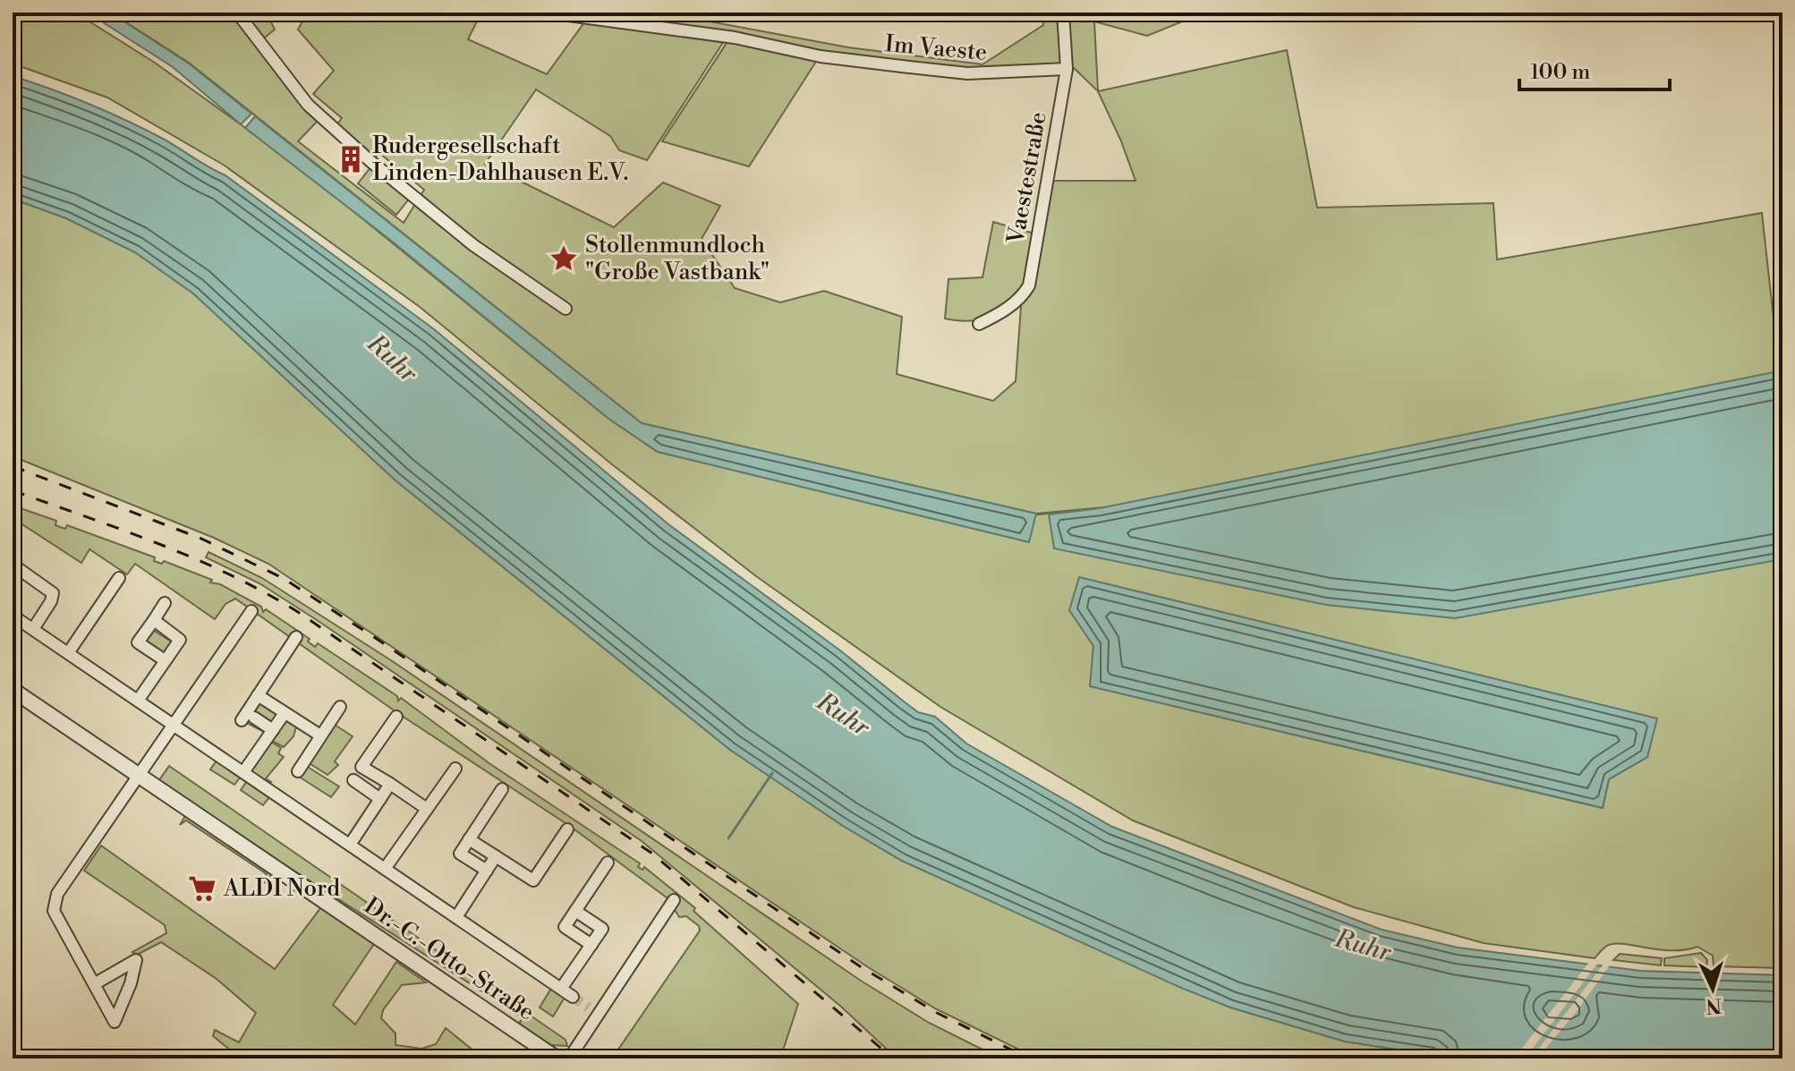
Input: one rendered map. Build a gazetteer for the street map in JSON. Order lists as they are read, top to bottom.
{
  "streets": {
    "street": ["Im Vaeste", "Vaestestraße", "Dr.-C.-Otto-Straße"]
  },
  "crossings": [
    ["Im Vaeste", "Vaestestraße"]
  ],
  "water": ["Ruhr"],
  "places": {
    "building": ["Rudergesellschaft Linden-Dahlhausen E.V."],
    "place": ["Stollenmundloch \"Große Vastbank\""],
    "supermarket": ["ALDI Nord"]
  },
  "scale_bar": "100 m",
  "north": "bottom"
}
